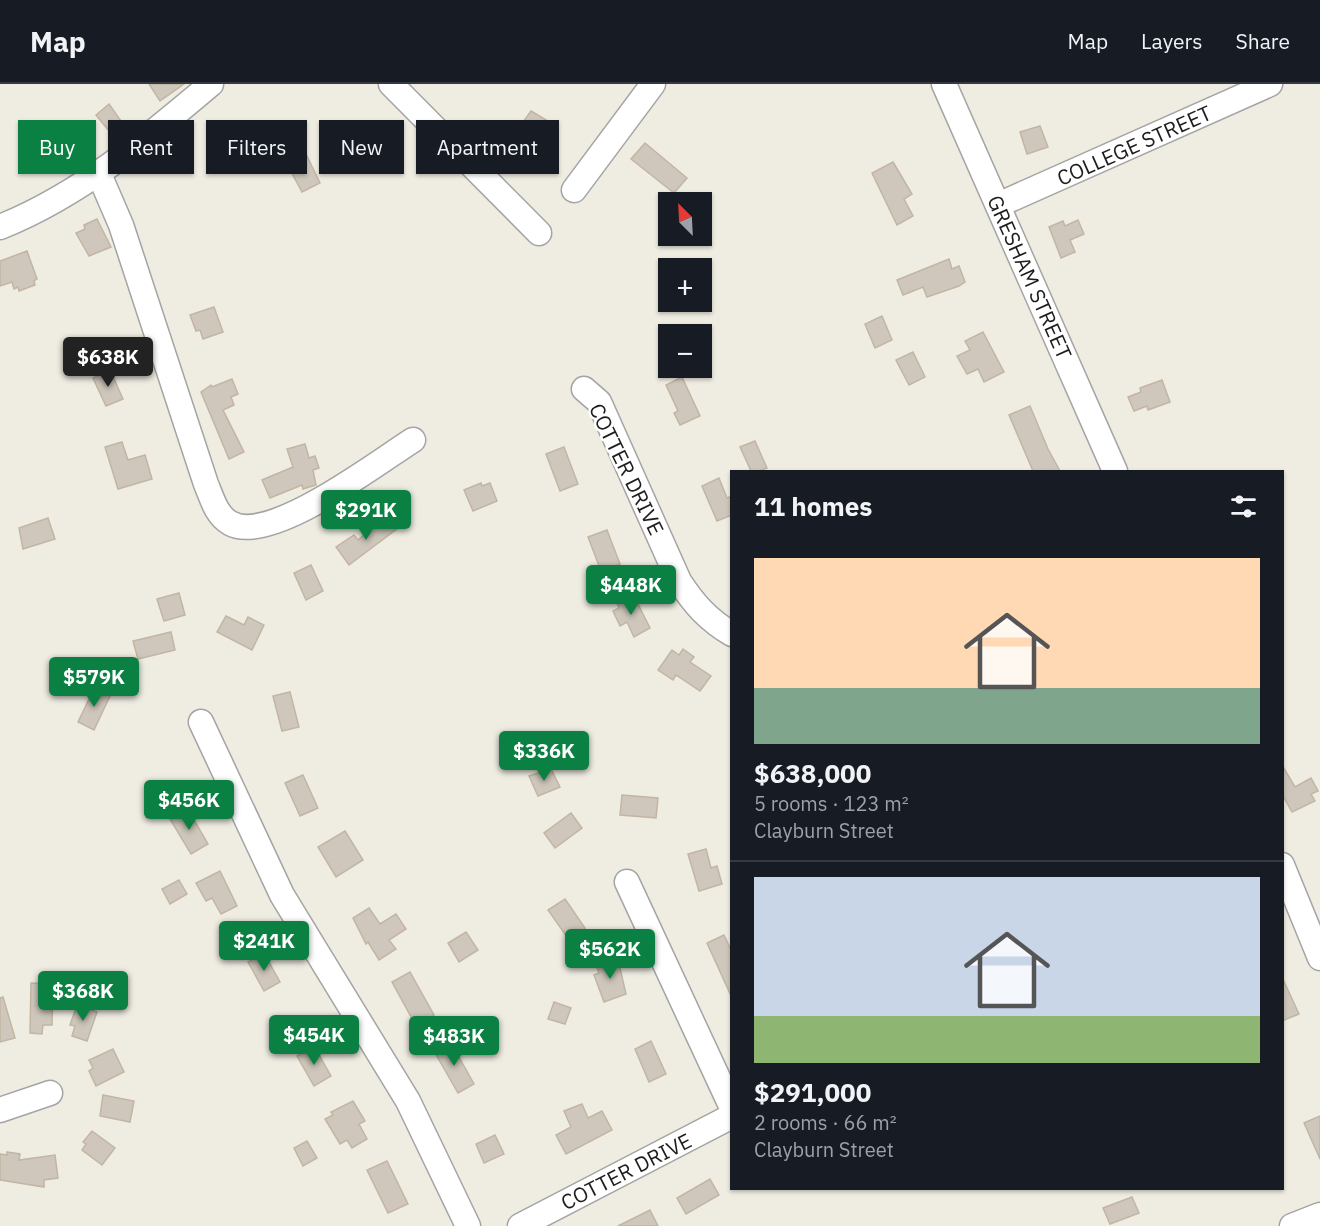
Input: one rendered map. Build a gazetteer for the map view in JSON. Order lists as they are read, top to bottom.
{
  "streets": {
    "street": ["COLLEGE STREET", "GRESHAM STREET", "COTTER DRIVE"]
  },
  "crossings": [
    ["COLLEGE STREET", "GRESHAM STREET"]
  ],
  "north": "top left",
  "page": {
    "header": "Map",
    "nav": ["Map", "Layers", "Share"],
    "chip": [
      "Buy",
      "Rent",
      "Filters",
      "New",
      "Apartment"
    ],
    "map_buttons": ["+", "−"],
    "price": [
      "$638K",
      "$291K",
      "$448K",
      "$579K",
      "$336K",
      "$456K",
      "$241K",
      "$562K",
      "$368K",
      "$454K",
      "$483K"
    ],
    "heading": "11 homes",
    "list": [
      {
        "name": "$638,000",
        "note": "5 rooms · 123 m² · Clayburn Street"
      },
      {
        "name": "$291,000",
        "note": "2 rooms · 66 m² · Clayburn Street"
      }
    ]
  }
}
